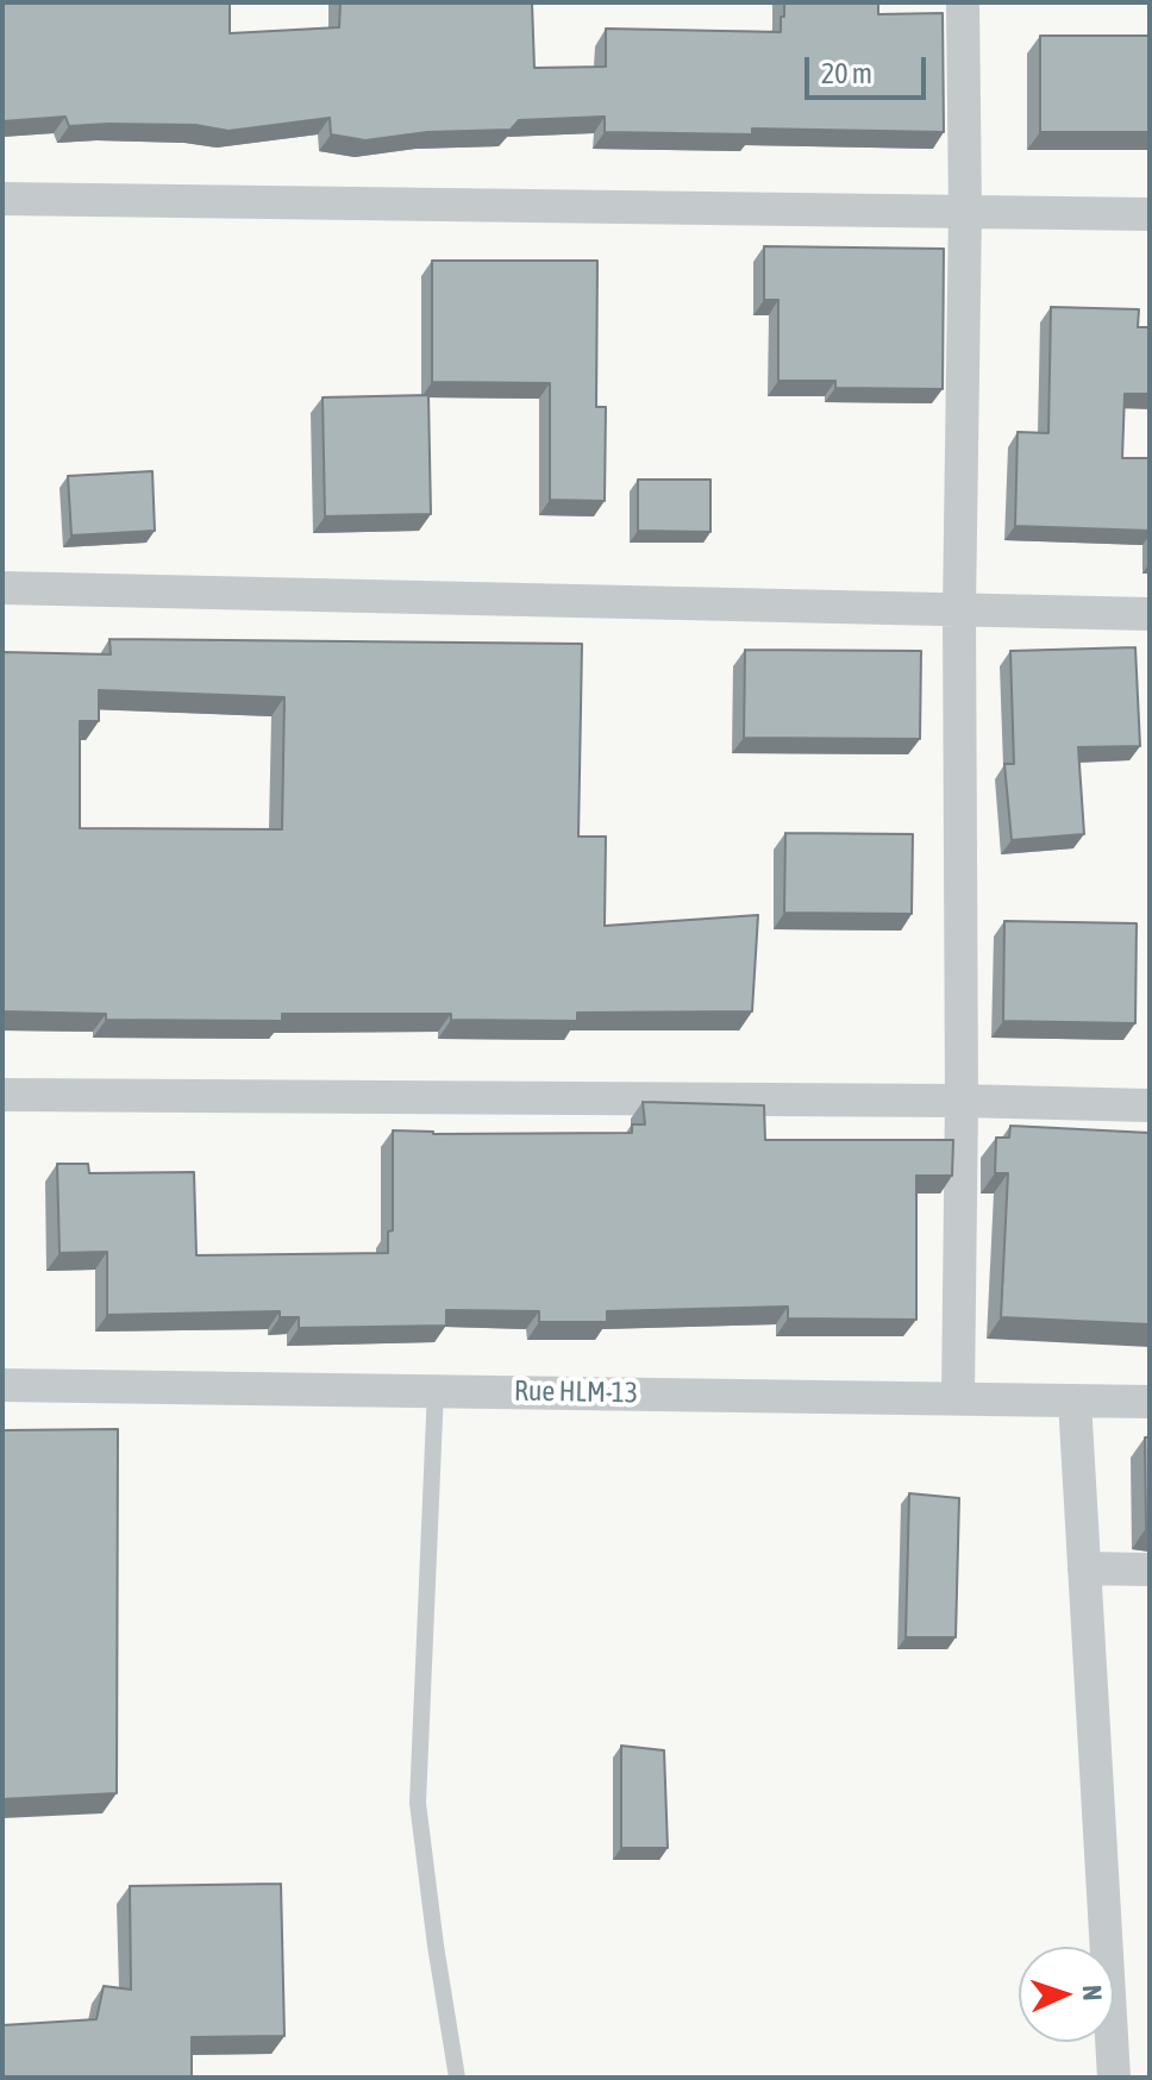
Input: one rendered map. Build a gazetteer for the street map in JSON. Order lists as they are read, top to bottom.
{
  "streets": {
    "street": ["Rue HLM-13"]
  },
  "scale_bar": "20 m",
  "north": "right"
}
